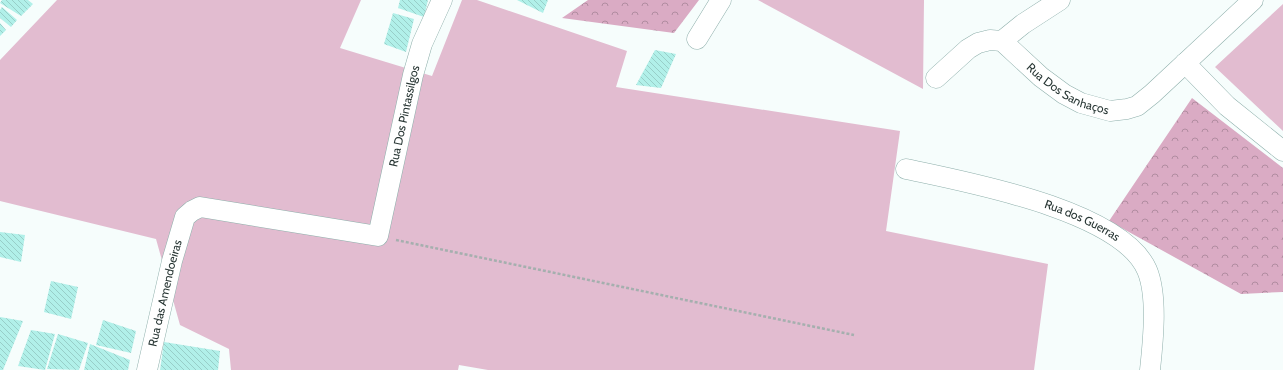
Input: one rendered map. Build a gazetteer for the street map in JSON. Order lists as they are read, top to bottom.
{
  "streets": {
    "street": [
      "Rua Dos Sanhaços",
      "Rua Dos Pintassilgos",
      "Rua dos Guerras",
      "Rua das Amendoeiras"
    ]
  },
  "crossings": [
    ["Rua Dos Pintassilgos", "Rua das Amendoeiras"]
  ]
}
